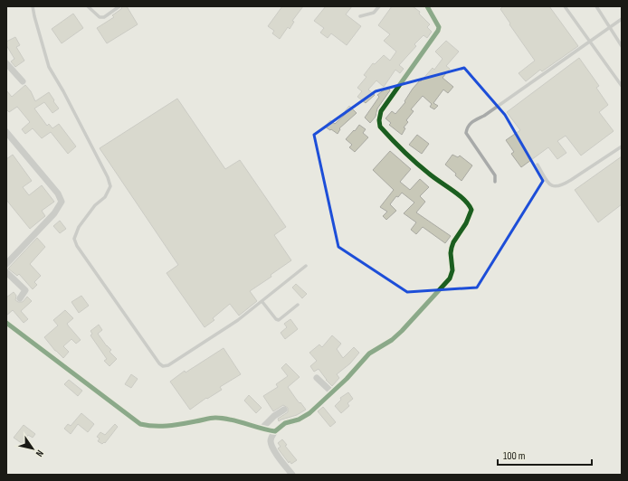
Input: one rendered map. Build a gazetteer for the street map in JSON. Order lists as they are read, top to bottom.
{
  "scale_bar": "100 m",
  "north": "bottom right"
}
